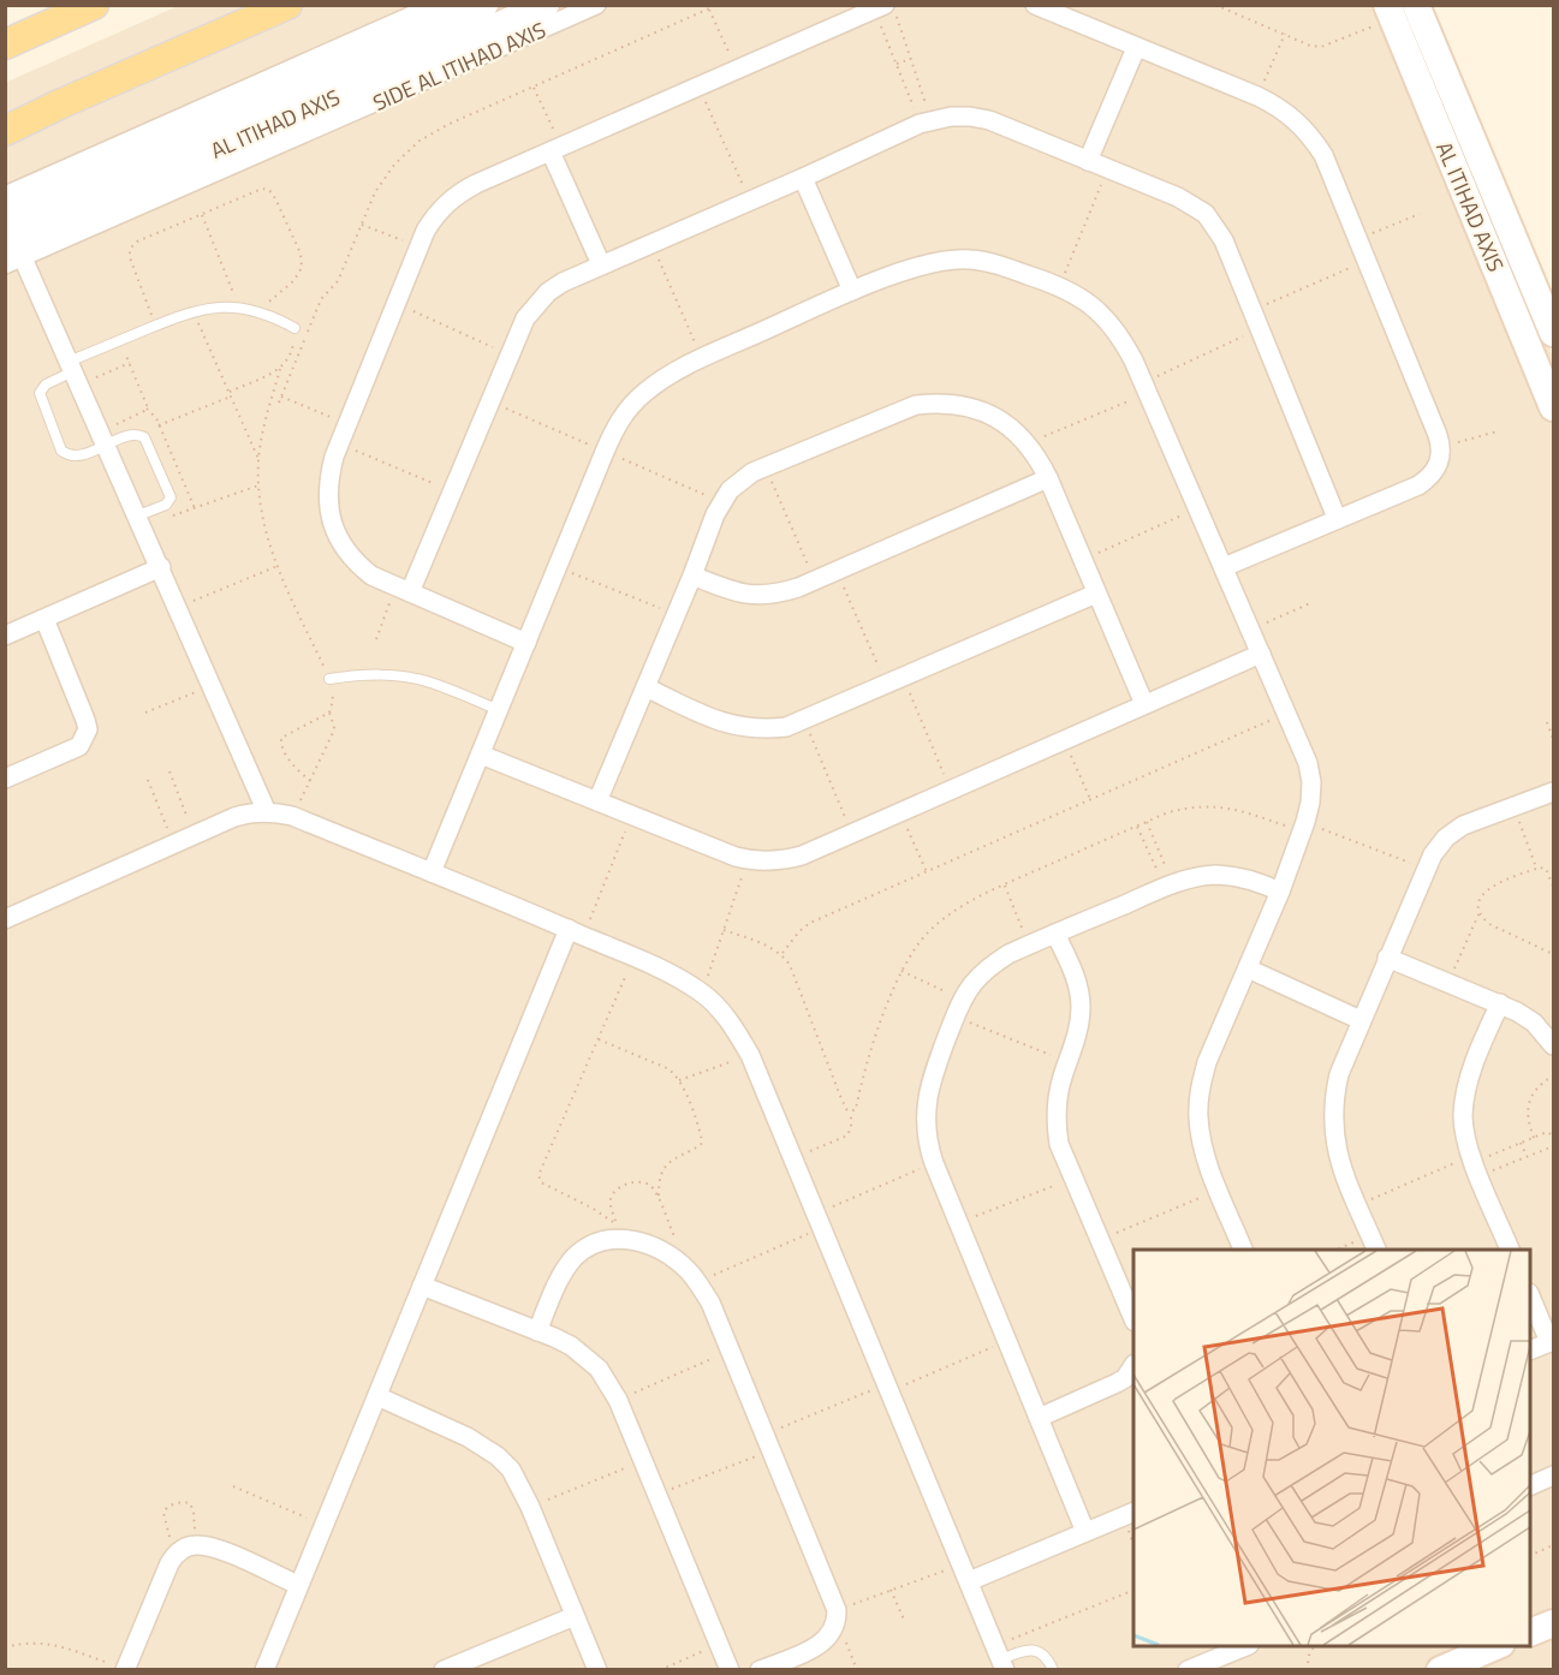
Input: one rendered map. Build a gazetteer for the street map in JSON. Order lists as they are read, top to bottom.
{
  "streets": {
    "street": ["SIDE AL ITIHAD AXIS", "AL ITIHAD AXIS"]
  },
  "crossings": [
    ["SIDE AL ITIHAD AXIS", "AL ITIHAD AXIS"]
  ]
}
